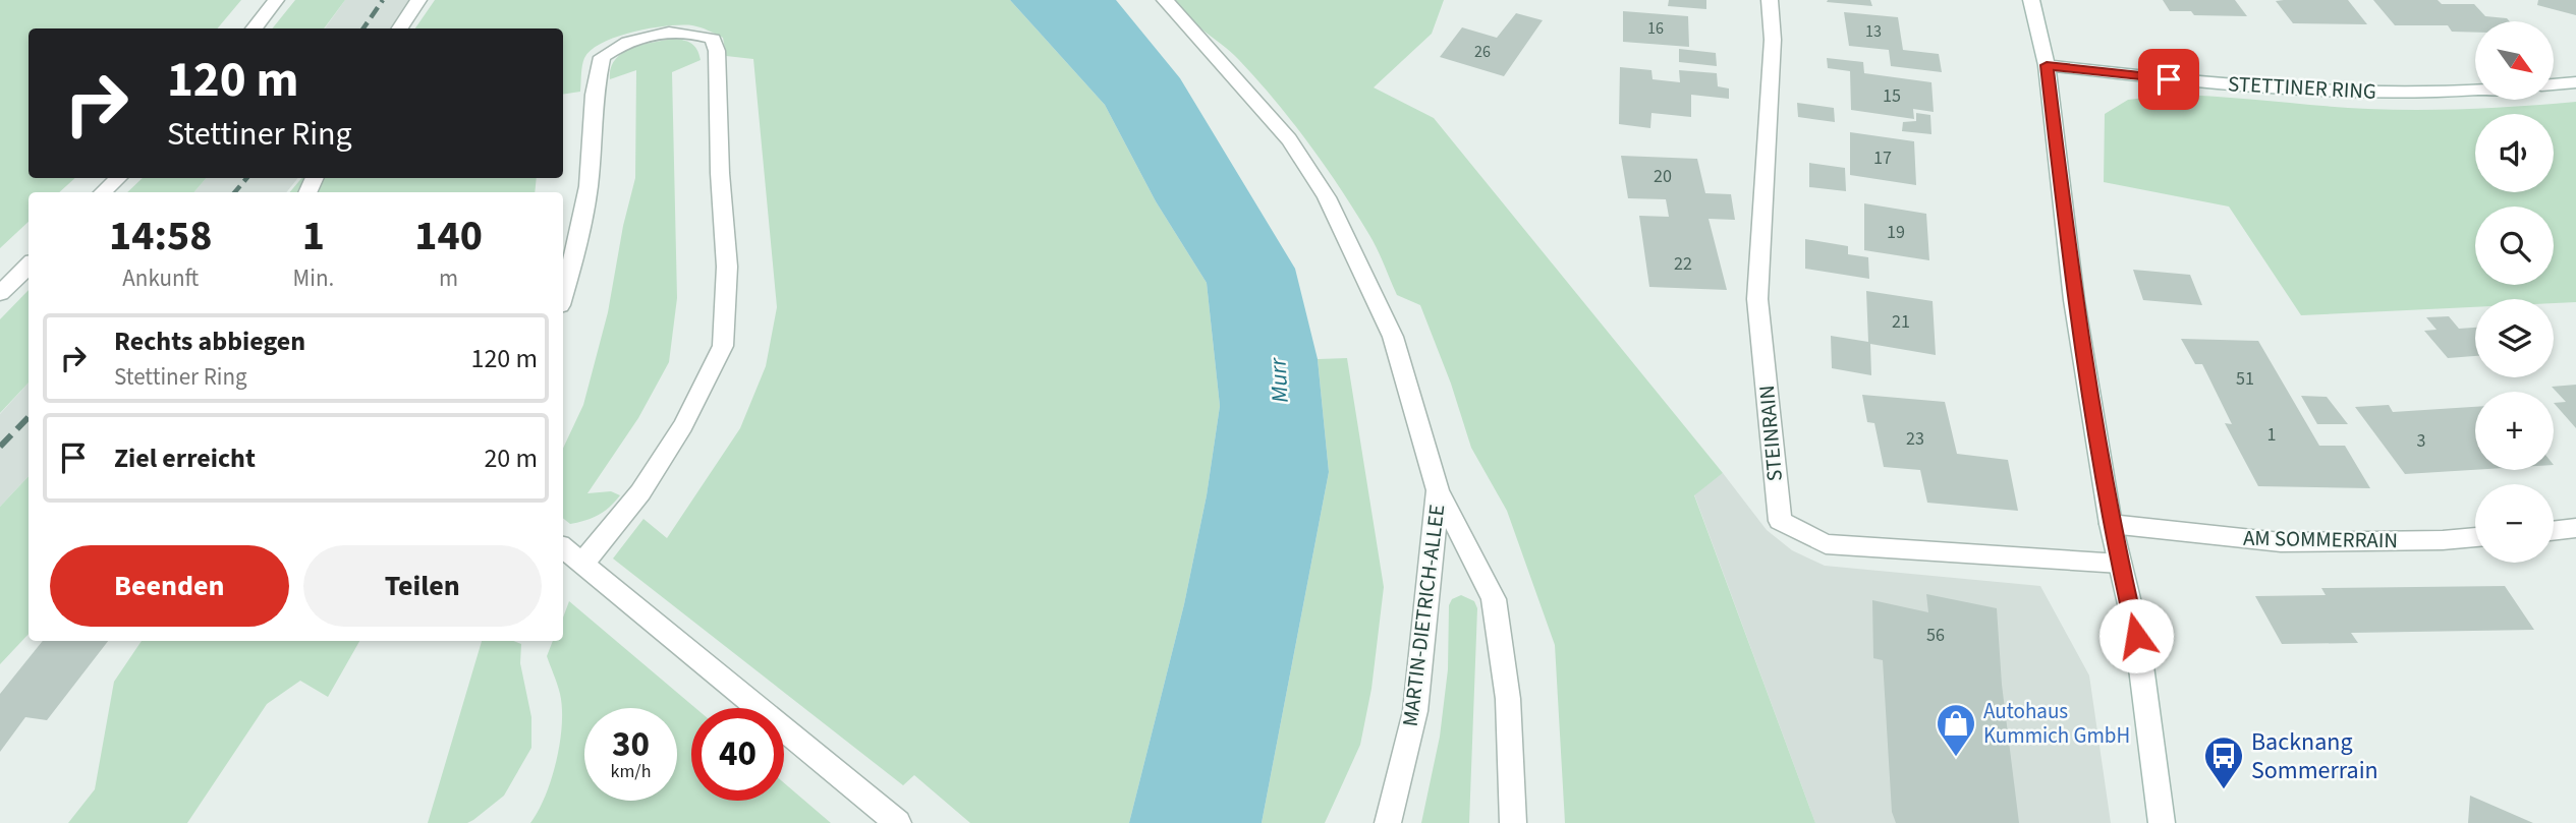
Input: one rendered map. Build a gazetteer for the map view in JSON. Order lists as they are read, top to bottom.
{
  "streets": {
    "street": [
      "STETTINER RING",
      "STEINRAIN",
      "AM SOMMERRAIN",
      "MARTIN-DIETRICH-ALLEE"
    ]
  },
  "water": ["Murr"],
  "places": {
    "shop": ["Autohaus Kummich GmbH"],
    "bus stop": ["Backnang Sommerrain"]
  },
  "house_numbers": [
    "16",
    "13",
    "26",
    "15",
    "17",
    "20",
    "19",
    "22",
    "21",
    "51",
    "1",
    "23",
    "3",
    "56"
  ],
  "north": "bottom right",
  "page": {
    "map_buttons": ["+", "−"],
    "turn": ["120 m", "Stettiner Ring"],
    "eta": [
      "14:58",
      "Ankunft",
      "1",
      "Min.",
      "140",
      "m"
    ],
    "list": [
      {
        "name": "Rechts abbiegen",
        "note": "Stettiner Ring",
        "value": "120 m"
      },
      {
        "name": "Ziel erreicht",
        "value": "20 m"
      }
    ],
    "buttons": ["Beenden", "Teilen"],
    "speed": "30 km/h",
    "limit": "40"
  }
}
